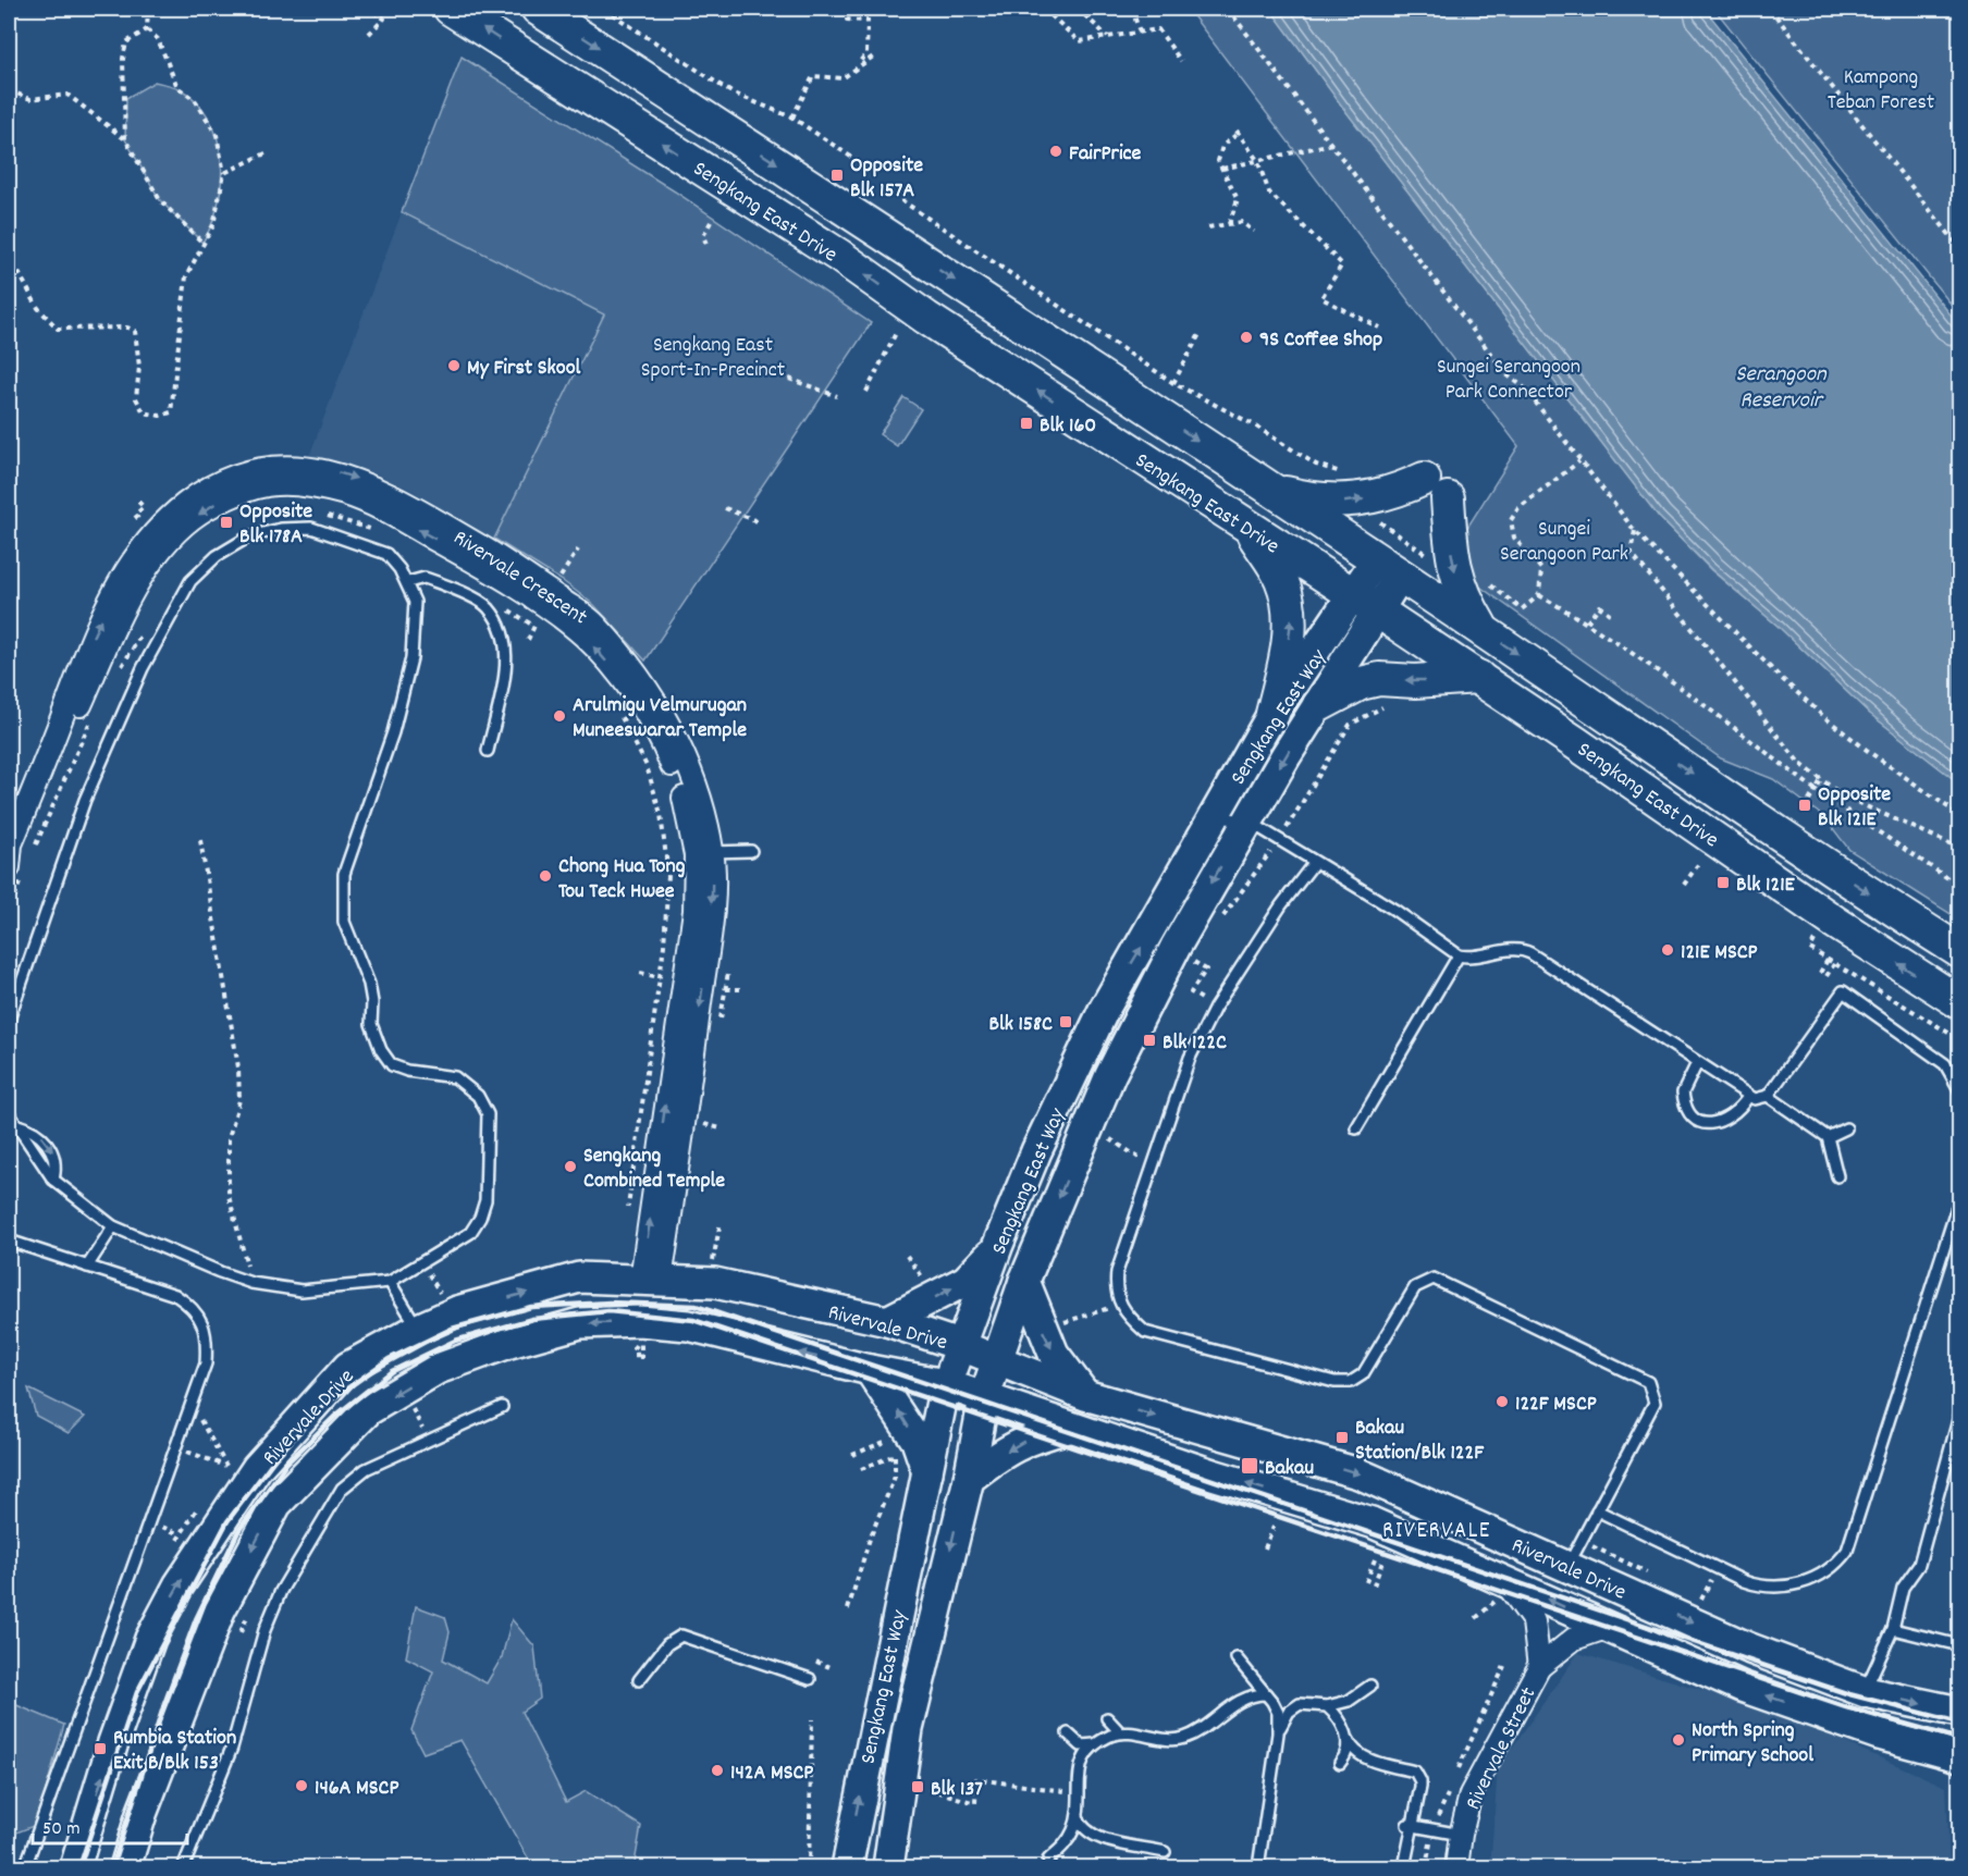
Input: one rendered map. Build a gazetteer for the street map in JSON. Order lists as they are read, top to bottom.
{
  "streets": {
    "main road": ["Sengkang East Drive"],
    "street": [
      "Rivervale Crescent",
      "Sengkang East Way",
      "Rivervale Drive",
      "Rivervale Street"
    ]
  },
  "crossings": [
    ["Sengkang East Drive", "Sengkang East Way"],
    ["Rivervale Crescent", "Rivervale Drive"],
    ["Sengkang East Way", "Rivervale Drive"],
    ["Rivervale Drive", "Rivervale Street"]
  ],
  "districts": ["RIVERVALE"],
  "water": ["Serangoon Reservoir"],
  "parks": [
    "Kampong Teban Forest",
    "Sengkang East Sport-In-Precinct",
    "Sungei Serangoon Park Connector",
    "Sungei Serangoon Park"
  ],
  "places": {
    "other": [
      "FairPrice",
      "9S Coffee Shop",
      "My First Skool",
      "Arulmigu Velmurugan Muneeswarar Temple",
      "Chong Hua Tong Tou Teck Hwee",
      "121E MSCP",
      "Sengkang Combined Temple",
      "122F MSCP",
      "North Spring Primary School",
      "142A MSCP",
      "146A MSCP"
    ],
    "transit": [
      "Opposite Blk 157A",
      "Blk 160",
      "Opposite Blk 178A",
      "Opposite Blk 121E",
      "Blk 121E",
      "Blk 158C",
      "Blk 122C",
      "Bakau Station/Blk 122F",
      "Bakau",
      "Rumbia Station Exit B/Blk 153",
      "Blk 137"
    ]
  },
  "scale_bar": "50 m"
}
